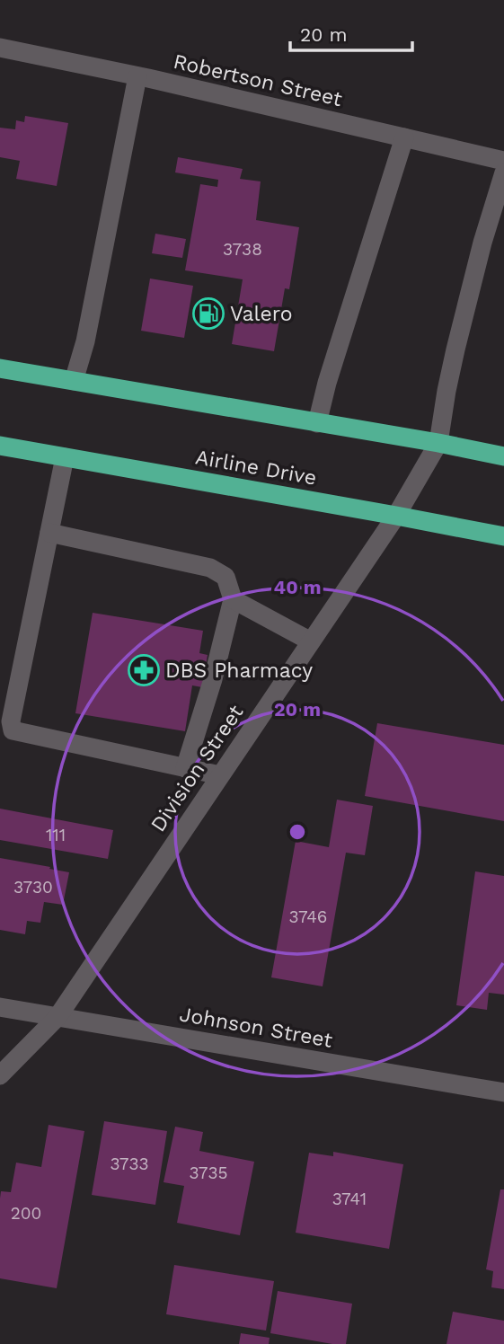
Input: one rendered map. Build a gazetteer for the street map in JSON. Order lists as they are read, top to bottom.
{
  "streets": {
    "highway": ["Airline Drive"],
    "street": ["Robertson Street", "Division Street", "Johnson Street"]
  },
  "crossings": [
    ["Airline Drive", "Division Street"],
    ["Division Street", "Johnson Street"]
  ],
  "places": {
    "fuel station": ["Valero"],
    "pharmacy": ["DBS Pharmacy"]
  },
  "house_numbers": [
    "3738",
    "111",
    "3730",
    "3746",
    "3733",
    "3735",
    "3741",
    "200"
  ],
  "scale_bar": "20 m",
  "rings": ["40 m", "20 m"]
}
